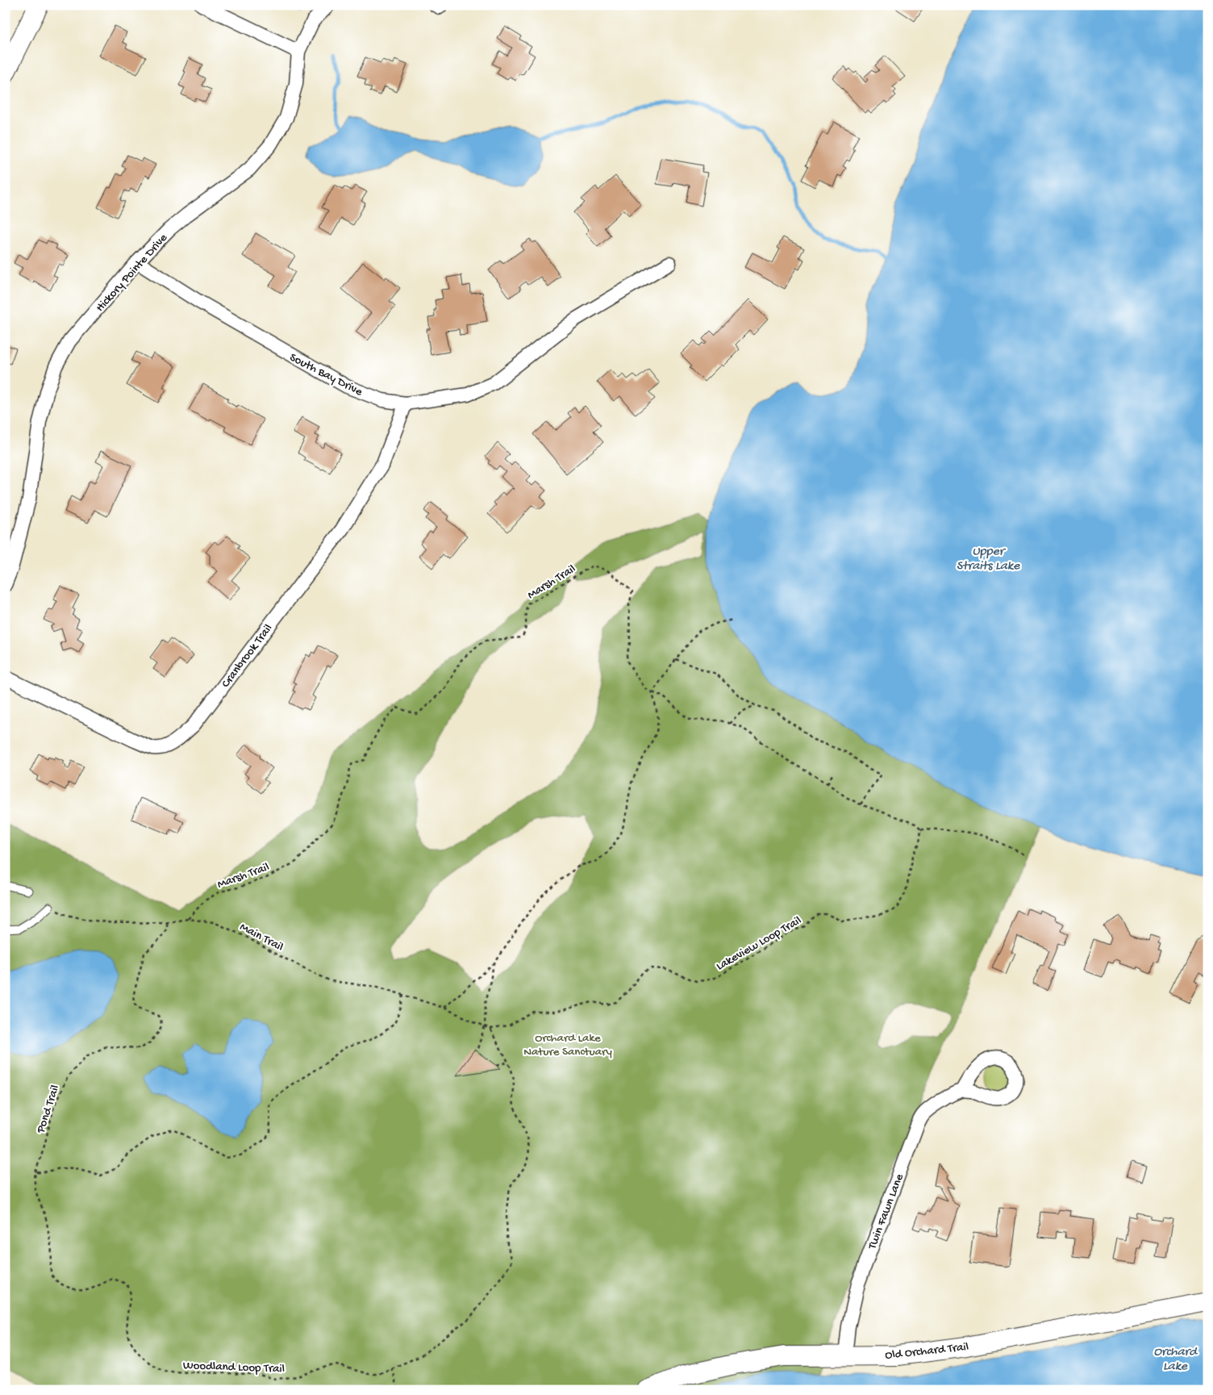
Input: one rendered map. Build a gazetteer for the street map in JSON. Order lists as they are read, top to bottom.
{
  "streets": {
    "street": [
      "Hickory Pointe Drive",
      "South Bay Drive",
      "Cranbrook Trail",
      "Twin Fawn Lane",
      "Old Orchard Trail"
    ],
    "path": [
      "Marsh Trail",
      "Main Trail",
      "Lakeview Loop Trail",
      "Pond Trail",
      "Woodland Loop Trail"
    ]
  },
  "crossings": [
    ["Hickory Pointe Drive", "South Bay Drive"],
    ["South Bay Drive", "Cranbrook Trail"],
    ["Marsh Trail", "Main Trail"],
    ["Main Trail", "Pond Trail"],
    ["Lakeview Loop Trail", "Woodland Loop Trail"],
    ["Pond Trail", "Woodland Loop Trail"],
    ["Twin Fawn Lane", "Old Orchard Trail"]
  ],
  "water": ["Upper Straits Lake", "Orchard Lake"],
  "parks": ["Orchard Lake Nature Sanctuary"]
}
